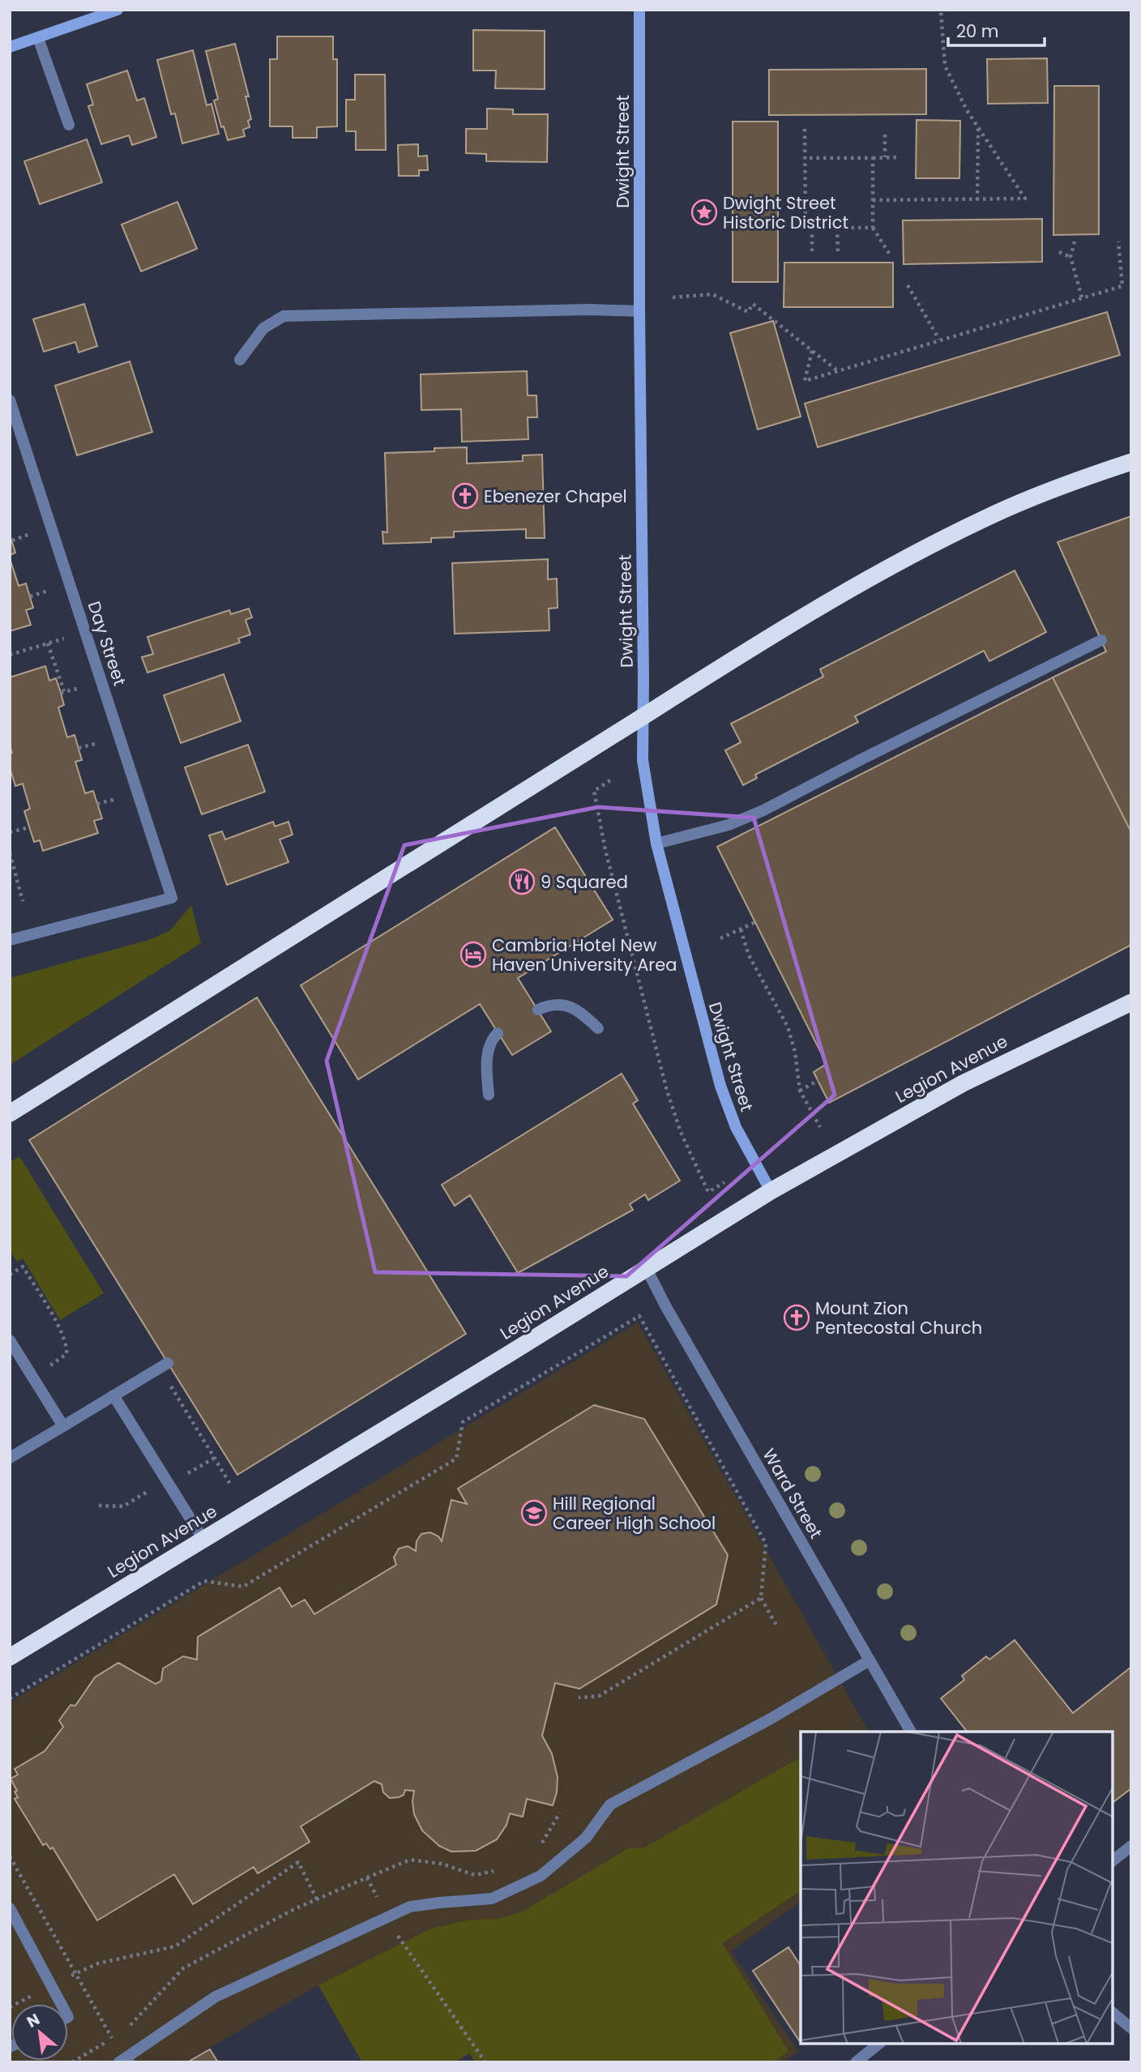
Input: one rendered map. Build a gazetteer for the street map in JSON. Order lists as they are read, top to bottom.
{
  "streets": {
    "highway": ["Legion Avenue"],
    "main road": ["Dwight Street"],
    "street": ["Day Street", "Ward Street"]
  },
  "crossings": [
    ["Dwight Street", "Legion Avenue"],
    ["Legion Avenue", "Ward Street"]
  ],
  "places": {
    "place": ["Dwight Street Historic District"],
    "church": ["Ebenezer Chapel", "Mount Zion Pentecostal Church"],
    "restaurant": ["9 Squared"],
    "hotel": ["Cambria Hotel New Haven University Area"],
    "school or university": ["Hill Regional Career High School"]
  },
  "scale_bar": "20 m",
  "north": "top left"
}
